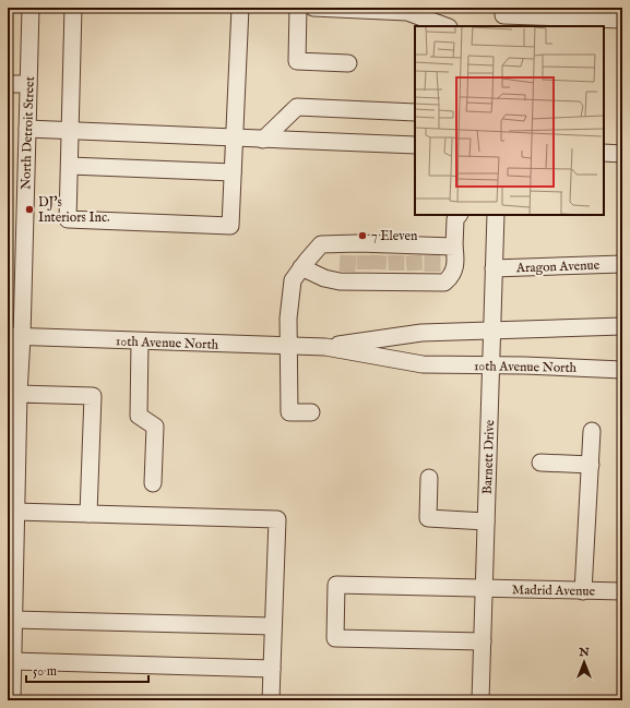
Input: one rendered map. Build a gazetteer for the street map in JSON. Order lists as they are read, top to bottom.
{
  "streets": {
    "street": [
      "North Detroit Street",
      "Aragon Avenue",
      "10th Avenue North",
      "Barnett Drive",
      "Madrid Avenue"
    ]
  },
  "crossings": [
    ["North Detroit Street", "10th Avenue North"],
    ["Aragon Avenue", "Barnett Drive"],
    ["10th Avenue North", "Barnett Drive"],
    ["Barnett Drive", "Madrid Avenue"]
  ],
  "places": ["DJ's Interiors Inc.", "7 Eleven"],
  "scale_bar": "50 m",
  "north": "top"
}
